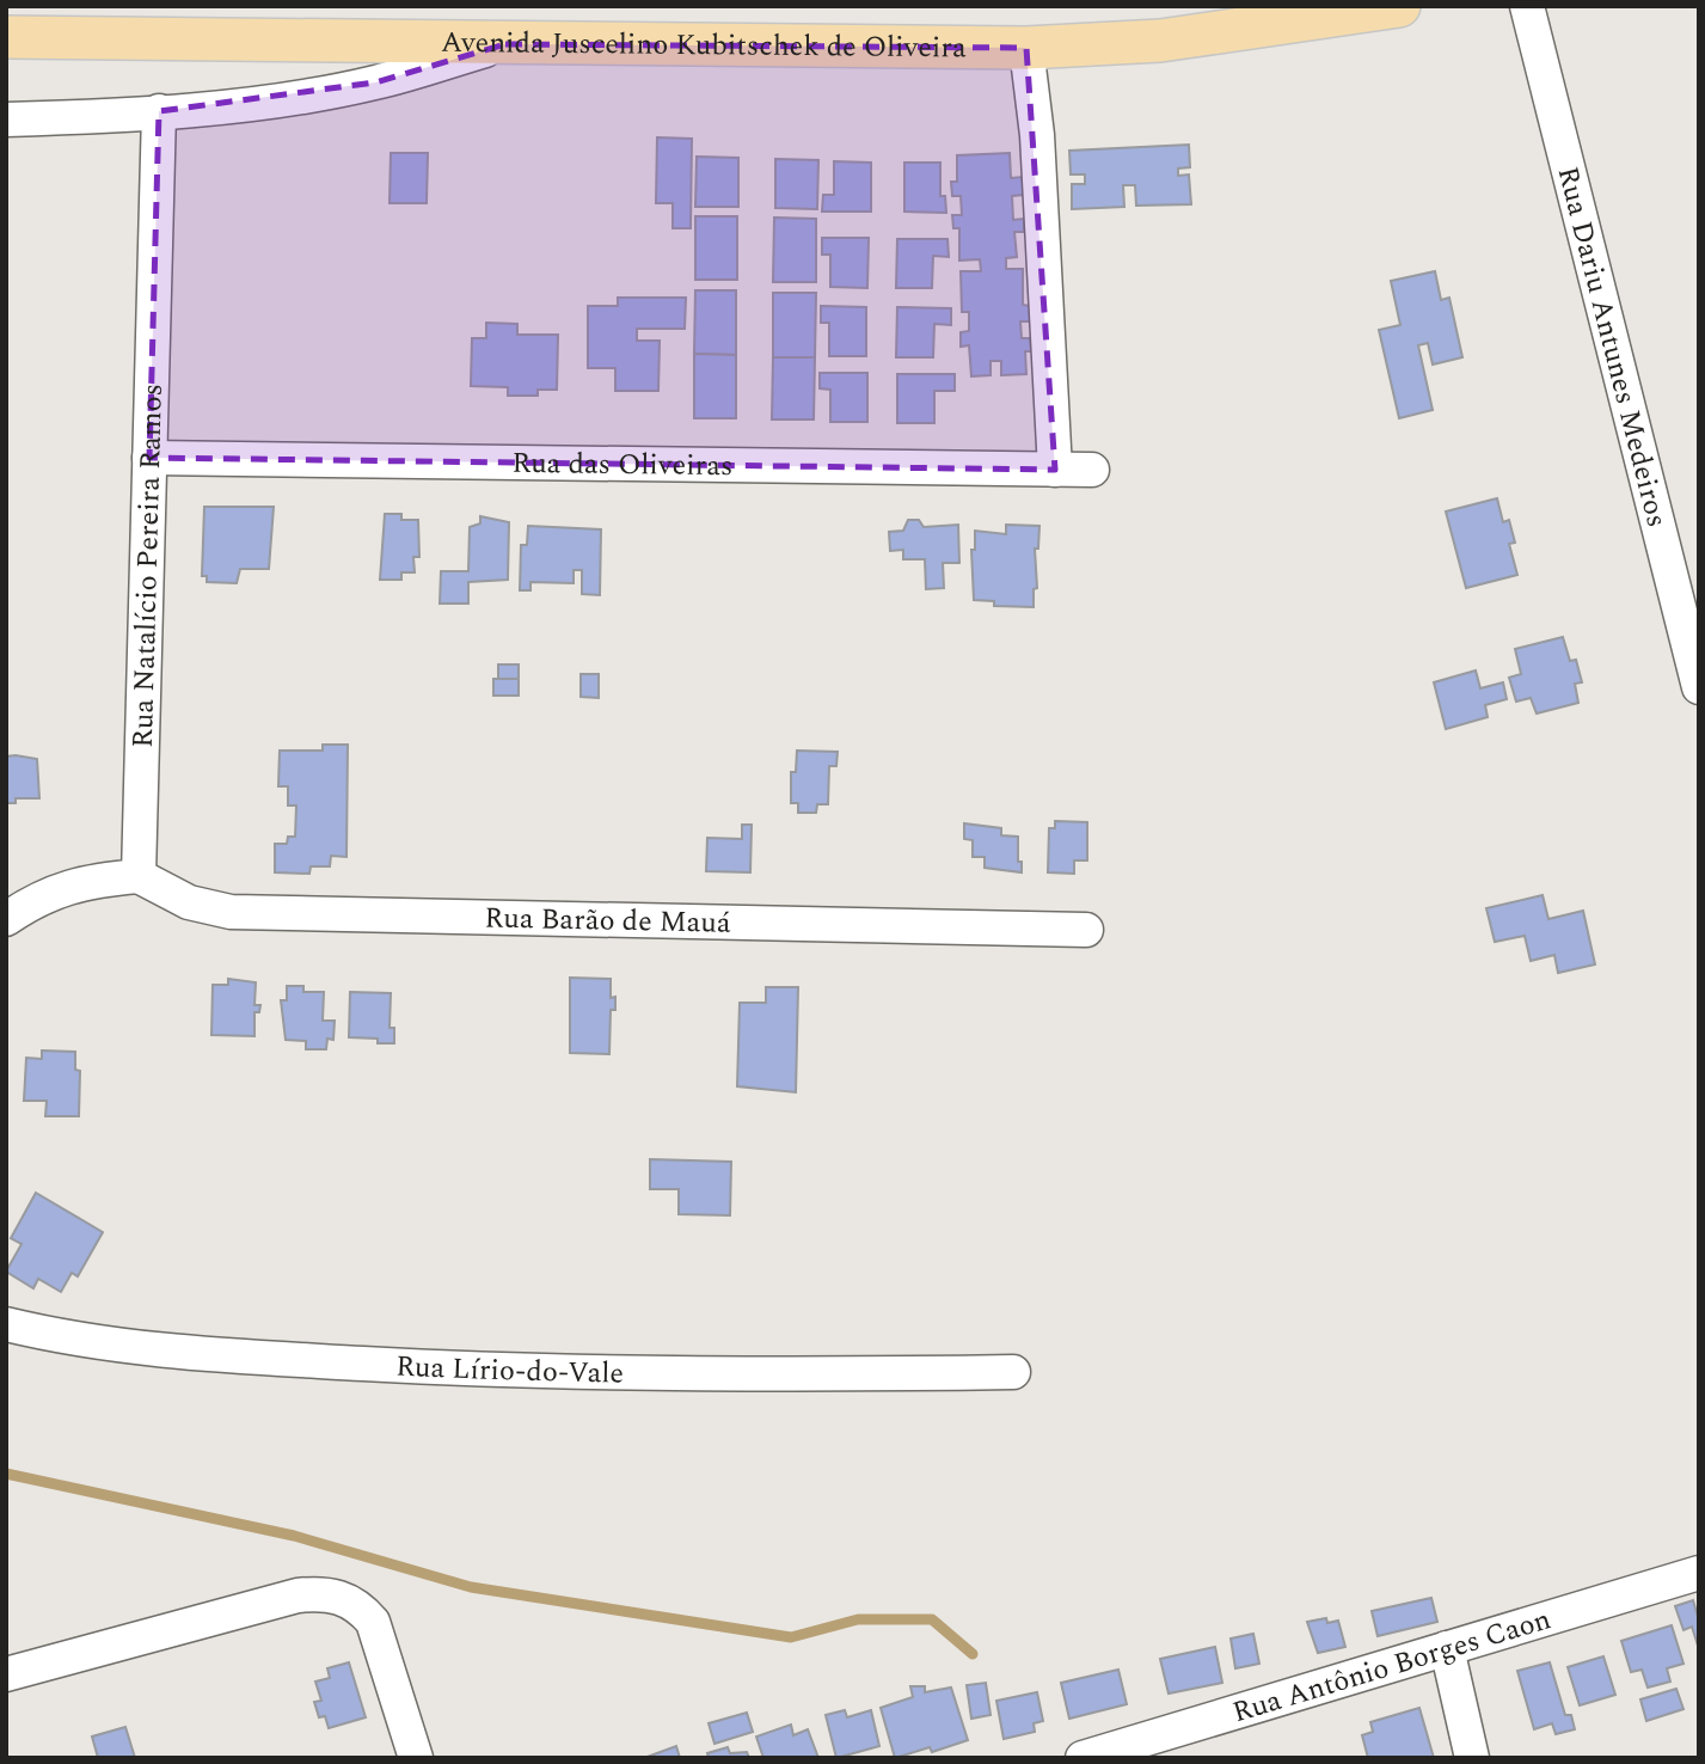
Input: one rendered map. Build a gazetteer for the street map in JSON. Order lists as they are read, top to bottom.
{
  "streets": {
    "main road": ["Avenida Juscelino Kubitschek de Oliveira"],
    "street": [
      "Rua Dariu Antunes Medeiros",
      "Rua das Oliveiras",
      "Rua Natalício Pereira Ramos",
      "Rua Barão de Mauá",
      "Rua Lírio-do-Vale",
      "Rua Antônio Borges Caon"
    ]
  },
  "crossings": [
    ["Rua das Oliveiras", "Rua Natalício Pereira Ramos"],
    ["Rua Natalício Pereira Ramos", "Rua Barão de Mauá"]
  ]
}
